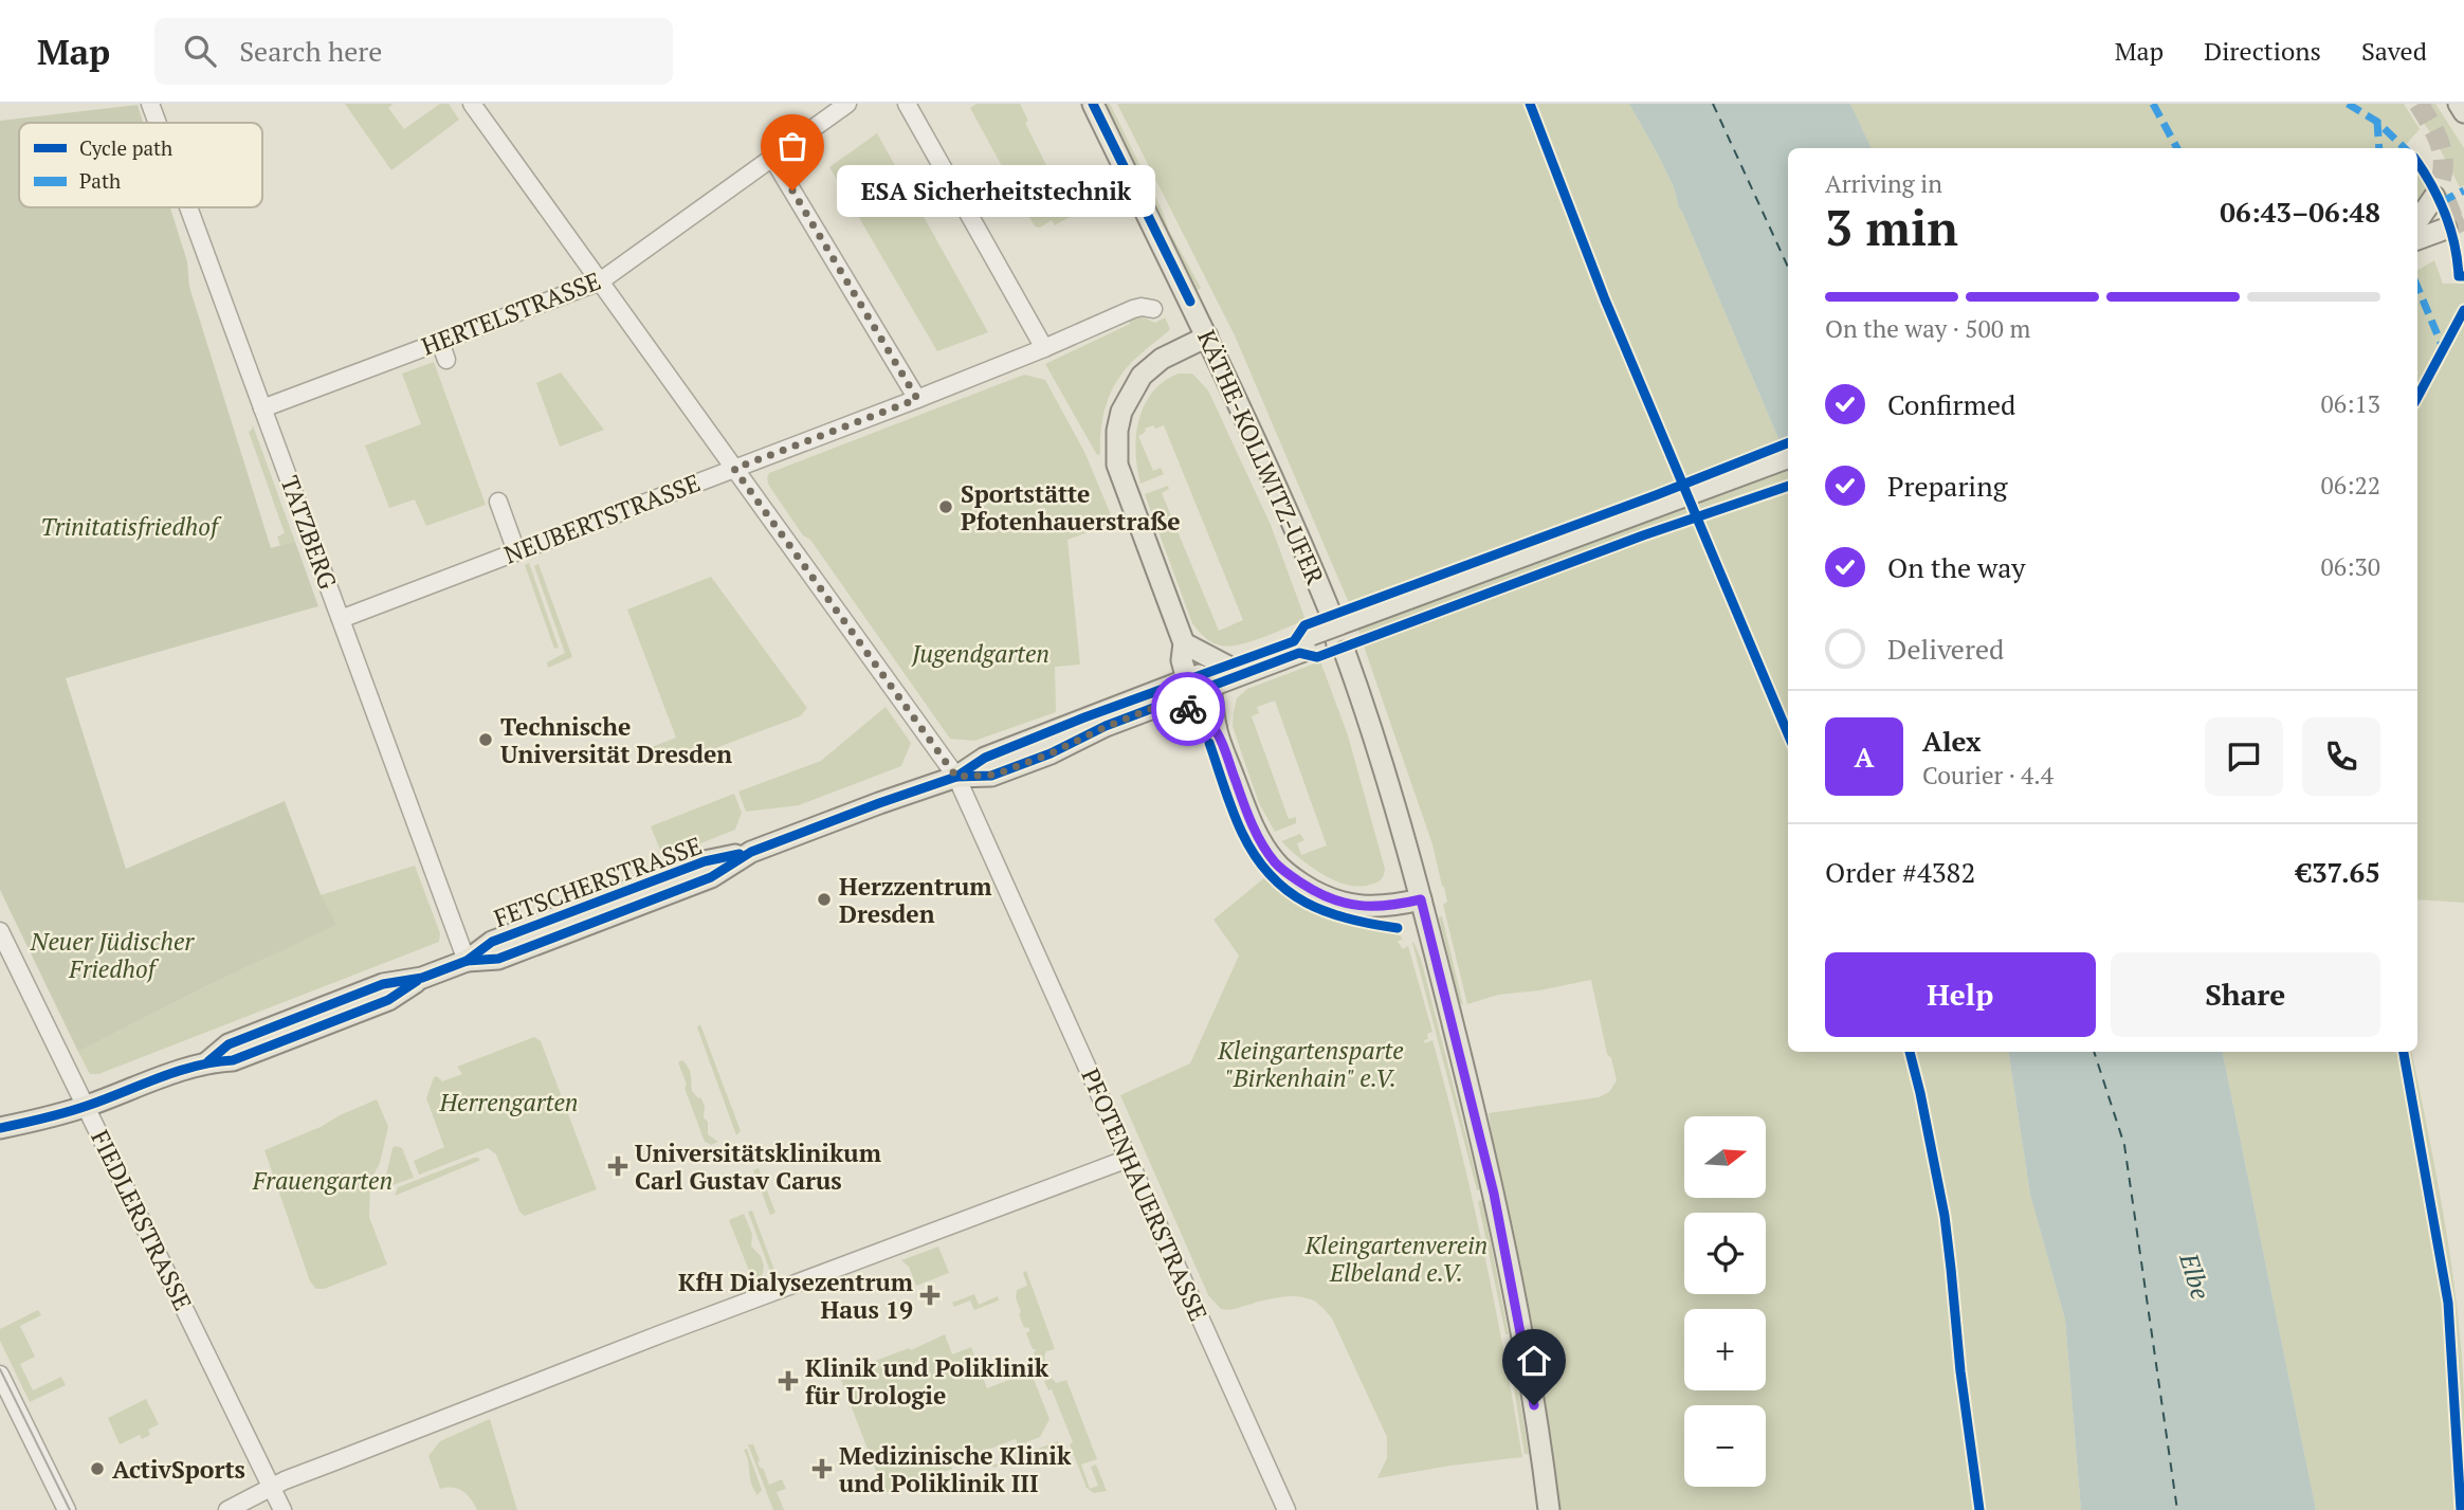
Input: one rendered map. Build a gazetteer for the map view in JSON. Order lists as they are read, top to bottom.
{
  "streets": {
    "main road": ["KÄTHE-KOLLWITZ-UFER", "FETSCHERSTRASSE"],
    "street": [
      "HERTELSTRASSE",
      "NEUBERTSTRASSE",
      "TATZBERG",
      "PFOTENHAUERSTRASSE",
      "FIEDLERSTRASSE"
    ]
  },
  "crossings": [
    ["HERTELSTRASSE", "TATZBERG"],
    ["HERTELSTRASSE", "PFOTENHAUERSTRASSE"],
    ["NEUBERTSTRASSE", "TATZBERG"],
    ["NEUBERTSTRASSE", "PFOTENHAUERSTRASSE"],
    ["TATZBERG", "FETSCHERSTRASSE"],
    ["FETSCHERSTRASSE", "PFOTENHAUERSTRASSE"],
    ["FETSCHERSTRASSE", "FIEDLERSTRASSE"]
  ],
  "water": ["Elbe"],
  "parks": [
    "Trinitatisfriedhof",
    "Jugendgarten",
    "Neuer Jüdischer Friedhof",
    "Kleingartensparte \"Birkenhain\" e.V.",
    "Herrengarten",
    "Frauengarten",
    "Kleingartenverein Elbeland e.V."
  ],
  "places": {
    "other": [
      "ESA Sicherheitstechnik",
      "Sportstätte Pfotenhauerstraße",
      "Technische Universität Dresden",
      "Herzzentrum Dresden",
      "ActivSports"
    ],
    "health": [
      "Universitätsklinikum Carl Gustav Carus",
      "KfH Dialysezentrum Haus 19",
      "Klinik und Poliklinik für Urologie",
      "Medizinische Klinik und Poliklinik III"
    ]
  },
  "legend": ["Cycle path", "Path"],
  "north": "right",
  "page": {
    "header": "Map",
    "search": "Search here",
    "nav": ["Map", "Directions", "Saved"],
    "heading": ["3 min", "Arriving in", "06:43–06:48"],
    "panel": [
      "Alex",
      "Courier · 4.4",
      "Order #4382",
      "€37.65"
    ],
    "bubble": "ESA Sicherheitstechnik",
    "bar": "On the way · 500 m",
    "list": [
      ["Confirmed", "06:13"],
      ["Preparing", "06:22"],
      ["On the way", "06:30"],
      "Delivered"
    ],
    "round": "A",
    "buttons": ["Help", "Share"],
    "map_buttons": ["+", "−"]
  }
}
